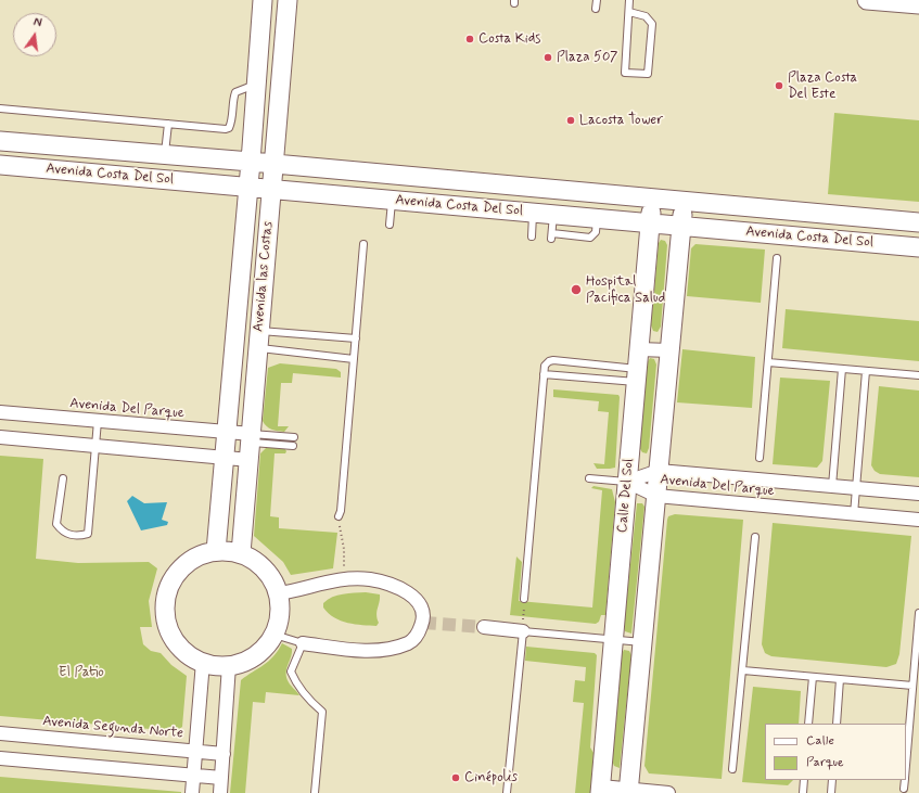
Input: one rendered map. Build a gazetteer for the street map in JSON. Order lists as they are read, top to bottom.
{
  "streets": {
    "street": [
      "Avenida Costa Del Sol",
      "Avenida las Costas",
      "Avenida Del Parque",
      "Calle Del Sol",
      "Avenida Segunda Norte"
    ]
  },
  "crossings": [
    ["Avenida Costa Del Sol", "Avenida las Costas"],
    ["Avenida Costa Del Sol", "Calle Del Sol"],
    ["Avenida las Costas", "Avenida Del Parque"],
    ["Avenida Del Parque", "Calle Del Sol"]
  ],
  "parks": ["El Patio"],
  "places": [
    "Costa Kids",
    "Plaza 507",
    "Plaza Costa Del Este",
    "Lacosta Tower",
    "Hospital Pacifica Salud",
    "Cinépolis"
  ],
  "legend": ["Calle", "Parque"],
  "north": "top"
}
